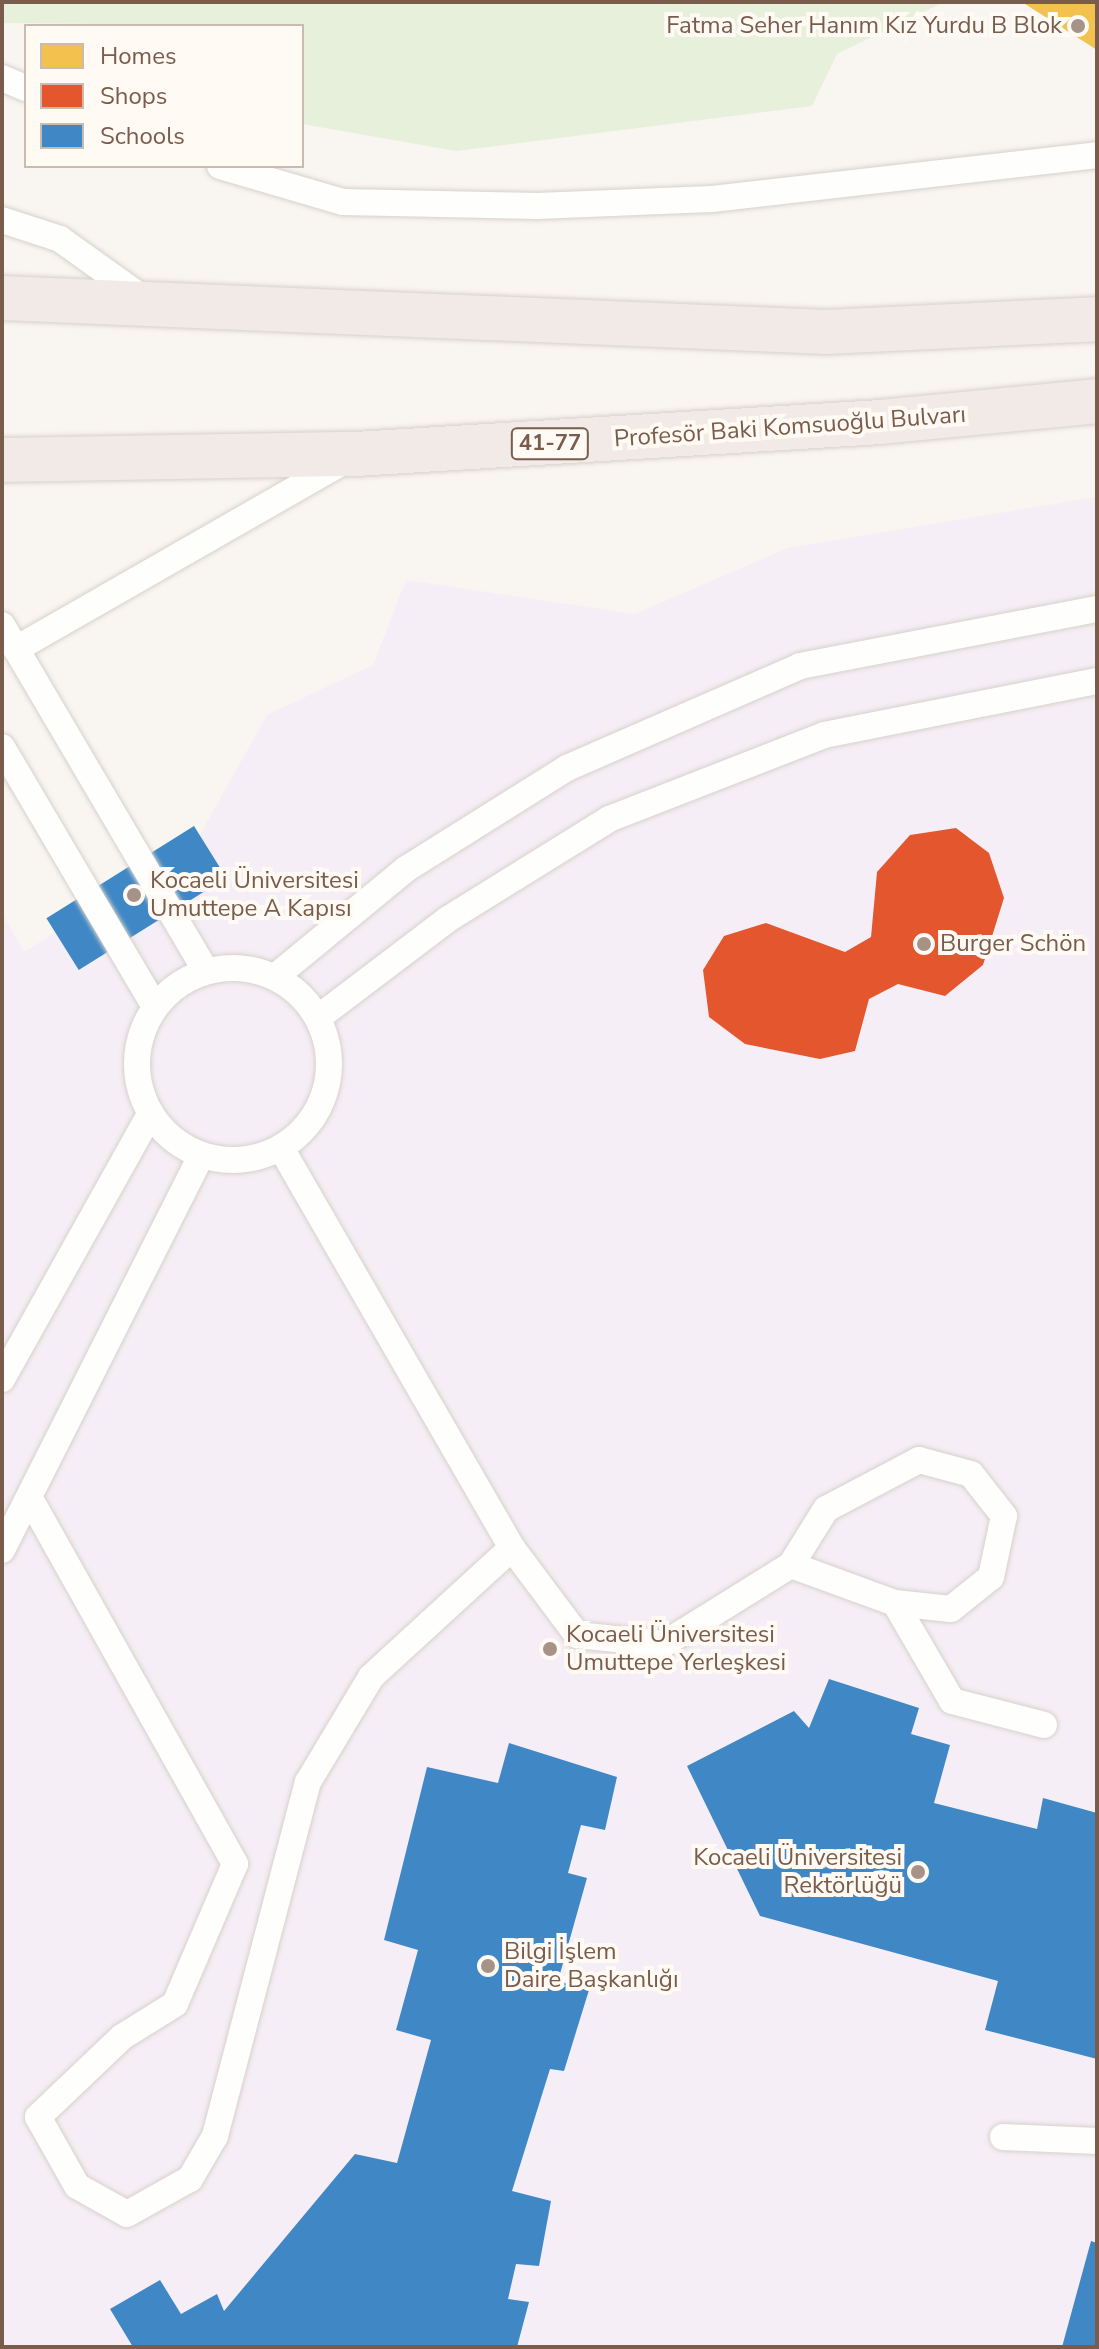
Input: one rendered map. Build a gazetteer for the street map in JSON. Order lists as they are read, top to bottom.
{
  "streets": {
    "highway": ["Profesör Baki Komsuoğlu Bulvarı", "41-77"]
  },
  "places": [
    "Fatma Seher Hanım Kız Yurdu B Blok",
    "Kocaeli Üniversitesi Umuttepe A Kapısı",
    "Burger Schön",
    "Kocaeli Üniversitesi Umuttepe Yerleşkesi",
    "Kocaeli Üniversitesi Rektörlüğü",
    "Bilgi İşlem Daire Başkanlığı"
  ],
  "legend": ["Homes", "Shops", "Schools"]
}
